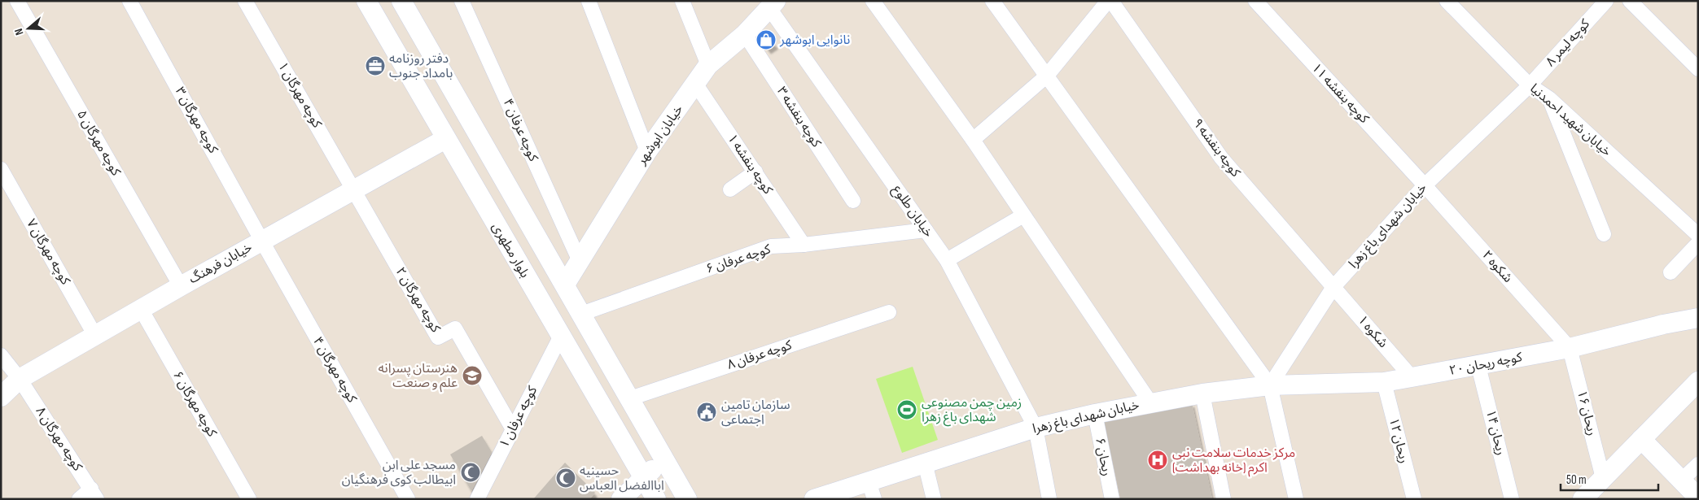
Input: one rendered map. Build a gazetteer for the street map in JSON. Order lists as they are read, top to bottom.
{
  "streets": {
    "street": [
      "کوچه لیمر ۸",
      "کوچه بنفشه ۱۱",
      "کوچه مهرگان ۱",
      "کوچه بنفشه ۳",
      "کوچه مهرگان ۳",
      "خیابان شهید احمدنیا",
      "کوچه عرفان ۴",
      "خیابان ابوشهر",
      "کوچه مهرگان ۵",
      "کوچه بنفشه ۹",
      "کوچه بنفشه ۱",
      "خیابان طلوع",
      "خیابان شهدای باغ زهرا",
      "بلوار مطهری",
      "کوچه مهرگان ۷",
      "کوچه عرفان ۶",
      "خیابان فرهنگ",
      "شکوه ۲",
      "کوچه مهرگان ۲",
      "شکوه ۱",
      "کوچه عرفان ۸",
      "کوچه ریحان ۲۰",
      "کوچه مهرگان ۴",
      "کوچه مهرگان ۶",
      "ریحان ۱۶",
      "کوچه عرفان ۱",
      "خیابان شهدای باغ‌ زهرا",
      "ریحان ۱۴",
      "کوچه مهرگان ۸",
      "ریحان ۱۲",
      "ریحان ۶"
    ]
  },
  "crossings": [
    ["کوچه لیمر ۸", "خیابان شهید احمدنیا"],
    ["کوچه لیمر ۸", "خیابان شهدای باغ زهرا"],
    ["کوچه بنفشه ۱۱", "خیابان شهدای باغ زهرا"],
    ["کوچه بنفشه ۱۱", "شکوه ۲"],
    ["کوچه مهرگان ۱", "خیابان فرهنگ"],
    ["کوچه مهرگان ۱", "کوچه مهرگان ۲"],
    ["کوچه بنفشه ۳", "خیابان ابوشهر"],
    ["کوچه مهرگان ۳", "خیابان فرهنگ"],
    ["کوچه مهرگان ۳", "کوچه مهرگان ۴"],
    ["خیابان شهید احمدنیا", "خیابان شهدای باغ زهرا"],
    ["کوچه عرفان ۴", "خیابان ابوشهر"],
    ["خیابان ابوشهر", "کوچه بنفشه ۱"],
    ["خیابان ابوشهر", "خیابان طلوع"],
    ["کوچه مهرگان ۵", "خیابان فرهنگ"],
    ["کوچه بنفشه ۹", "خیابان شهدای باغ زهرا"],
    ["کوچه بنفشه ۹", "شکوه ۱"],
    ["کوچه بنفشه ۱", "کوچه عرفان ۶"],
    ["خیابان طلوع", "کوچه عرفان ۶"],
    ["خیابان طلوع", "خیابان شهدای باغ‌ زهرا"],
    ["خیابان شهدای باغ زهرا", "شکوه ۲"],
    ["خیابان شهدای باغ زهرا", "شکوه ۱"],
    ["خیابان شهدای باغ زهرا", "کوچه ریحان ۲۰"],
    ["خیابان شهدای باغ زهرا", "خیابان شهدای باغ‌ زهرا"],
    ["بلوار مطهری", "خیابان فرهنگ"],
    ["بلوار مطهری", "کوچه عرفان ۱"],
    ["کوچه مهرگان ۷", "خیابان فرهنگ"],
    ["خیابان فرهنگ", "کوچه مهرگان ۲"],
    ["خیابان فرهنگ", "کوچه مهرگان ۴"],
    ["خیابان فرهنگ", "کوچه مهرگان ۶"],
    ["خیابان فرهنگ", "کوچه مهرگان ۸"],
    ["شکوه ۲", "کوچه ریحان ۲۰"],
    ["شکوه ۲", "ریحان ۱۶"],
    ["کوچه مهرگان ۲", "کوچه عرفان ۱"],
    ["شکوه ۱", "کوچه ریحان ۲۰"],
    ["کوچه ریحان ۲۰", "ریحان ۱۶"],
    ["کوچه ریحان ۲۰", "خیابان شهدای باغ‌ زهرا"],
    ["کوچه ریحان ۲۰", "ریحان ۱۴"],
    ["کوچه ریحان ۲۰", "ریحان ۱۲"],
    ["خیابان شهدای باغ‌ زهرا", "ریحان ۶"]
  ],
  "places": {
    "shop": ["نانوایی ابوشهر"],
    "office": ["دفتر روزنامه بامداد جنوب"],
    "school or university": ["هنرستان پسرانه علم و صنعت"],
    "sports": ["زمین چمن مصنوعی شهدای باغ زهرا"],
    "public building": ["سازمان تامین اجتماعی"],
    "hospital": ["مرکز خدمات سلامت نبی اکرم (خانه بهداشت)"],
    "mosque": ["مسجد علی ابن ابیطالب کوی فرهنگیان", "حسینیه اباالفضل العباس"]
  },
  "scale_bar": "50 m",
  "north": "left"
}
